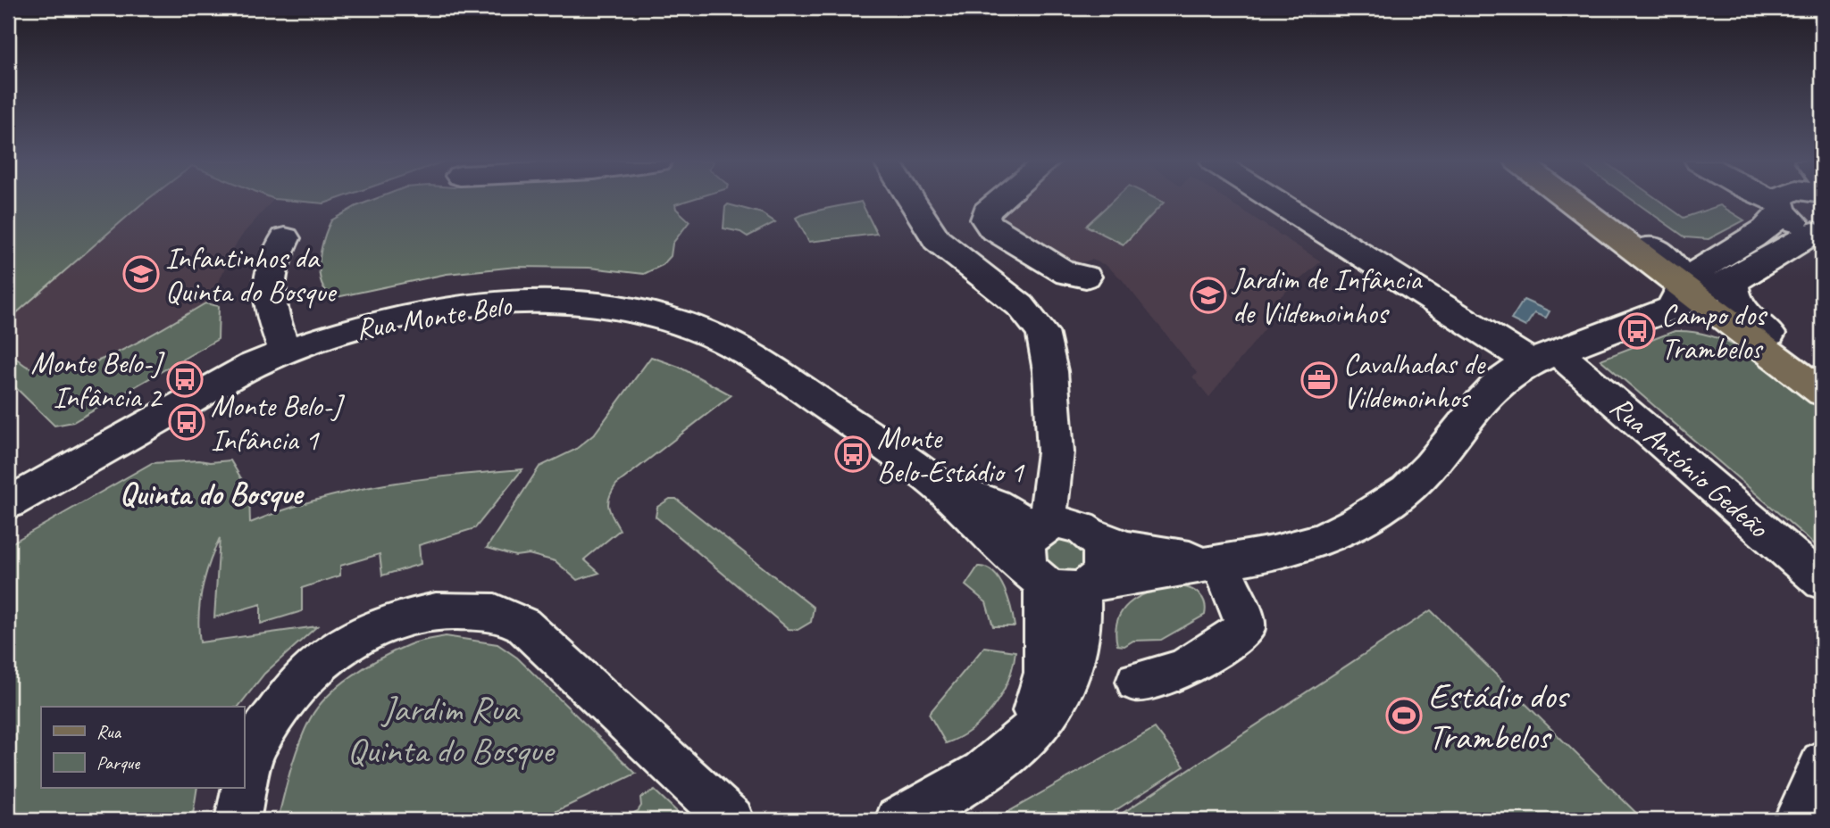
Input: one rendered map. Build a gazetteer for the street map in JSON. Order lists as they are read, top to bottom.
{
  "streets": {
    "street": ["Rua Monte Belo", "Rua António Gedeão"]
  },
  "districts": ["Quinta do Bosque"],
  "parks": ["Jardim Rua Quinta do Bosque"],
  "places": {
    "school or university": ["Infantinhos da Quinta do Bosque", "Jardim de Infância de Vildemoinhos"],
    "bus stop": [
      "Campo dos Trambelos",
      "Monte Belo-J Infância 2",
      "Monte Belo-J Infância 1",
      "Monte Belo-Estádio 1"
    ],
    "office": ["Cavalhadas de Vildemoinhos"],
    "sports": ["Estádio dos Trambelos"]
  },
  "legend": ["Rua", "Parque"]
}
